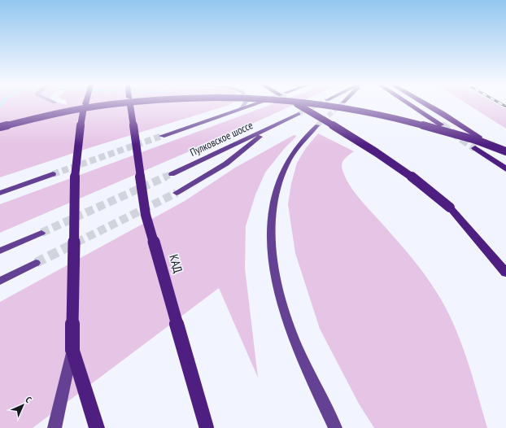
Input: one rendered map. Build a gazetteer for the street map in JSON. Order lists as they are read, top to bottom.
{
  "streets": {
    "highway": ["КАД"],
    "main road": ["Пулковское шоссе"]
  },
  "north": "top right"
}
